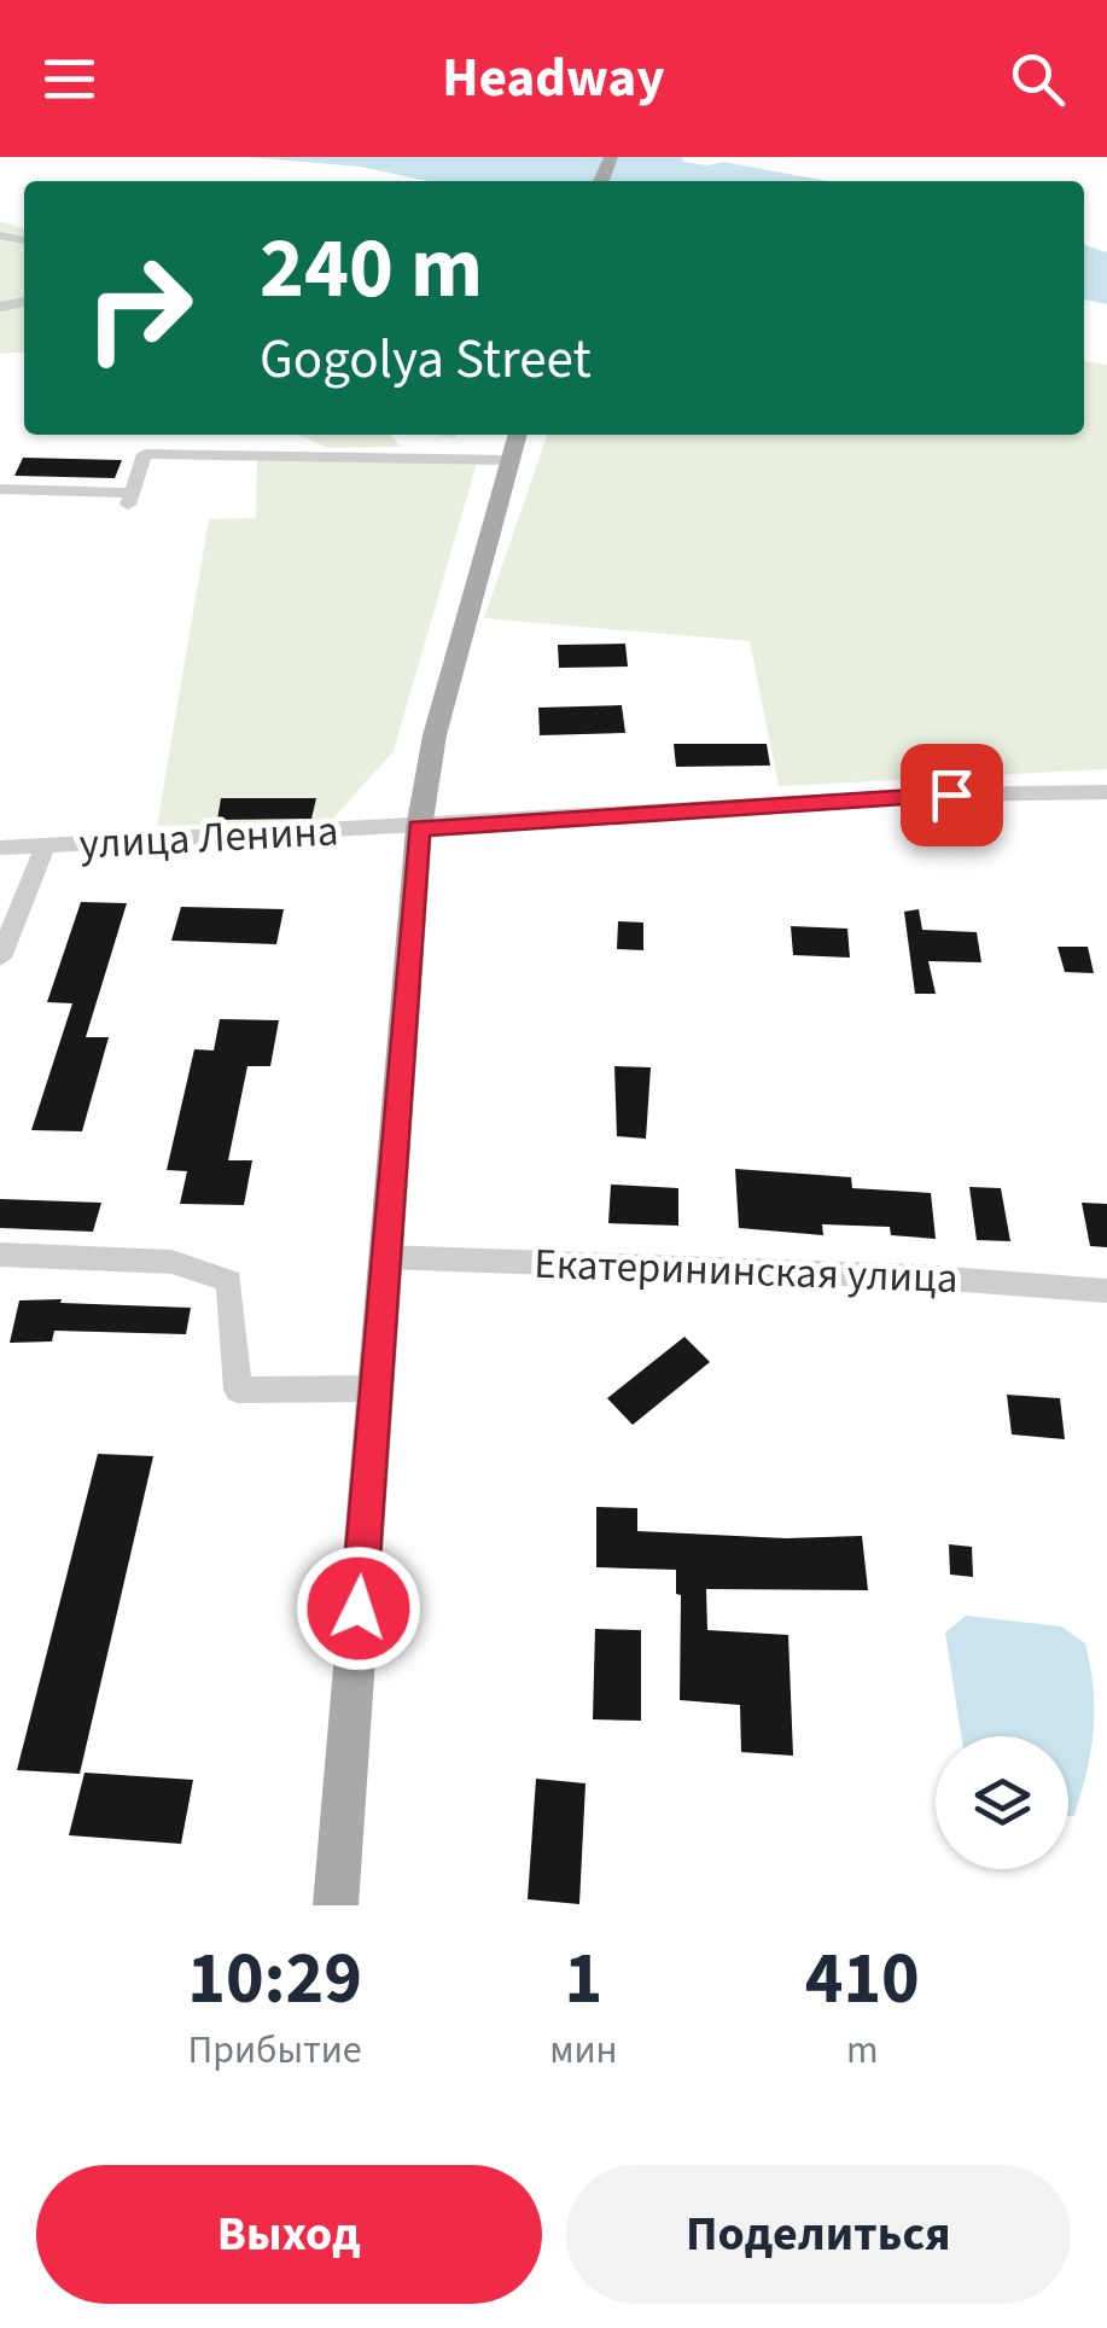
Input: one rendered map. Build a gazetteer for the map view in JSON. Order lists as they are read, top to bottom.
{
  "streets": {
    "street": ["улица Ленина", "Екатерининская улица"]
  },
  "page": {
    "header": "Headway",
    "turn": ["240 m", "Gogolya Street"],
    "eta": [
      "10:29",
      "Прибытие",
      "1",
      "мин",
      "410",
      "m"
    ],
    "buttons": ["Выход", "Поделиться"]
  }
}
